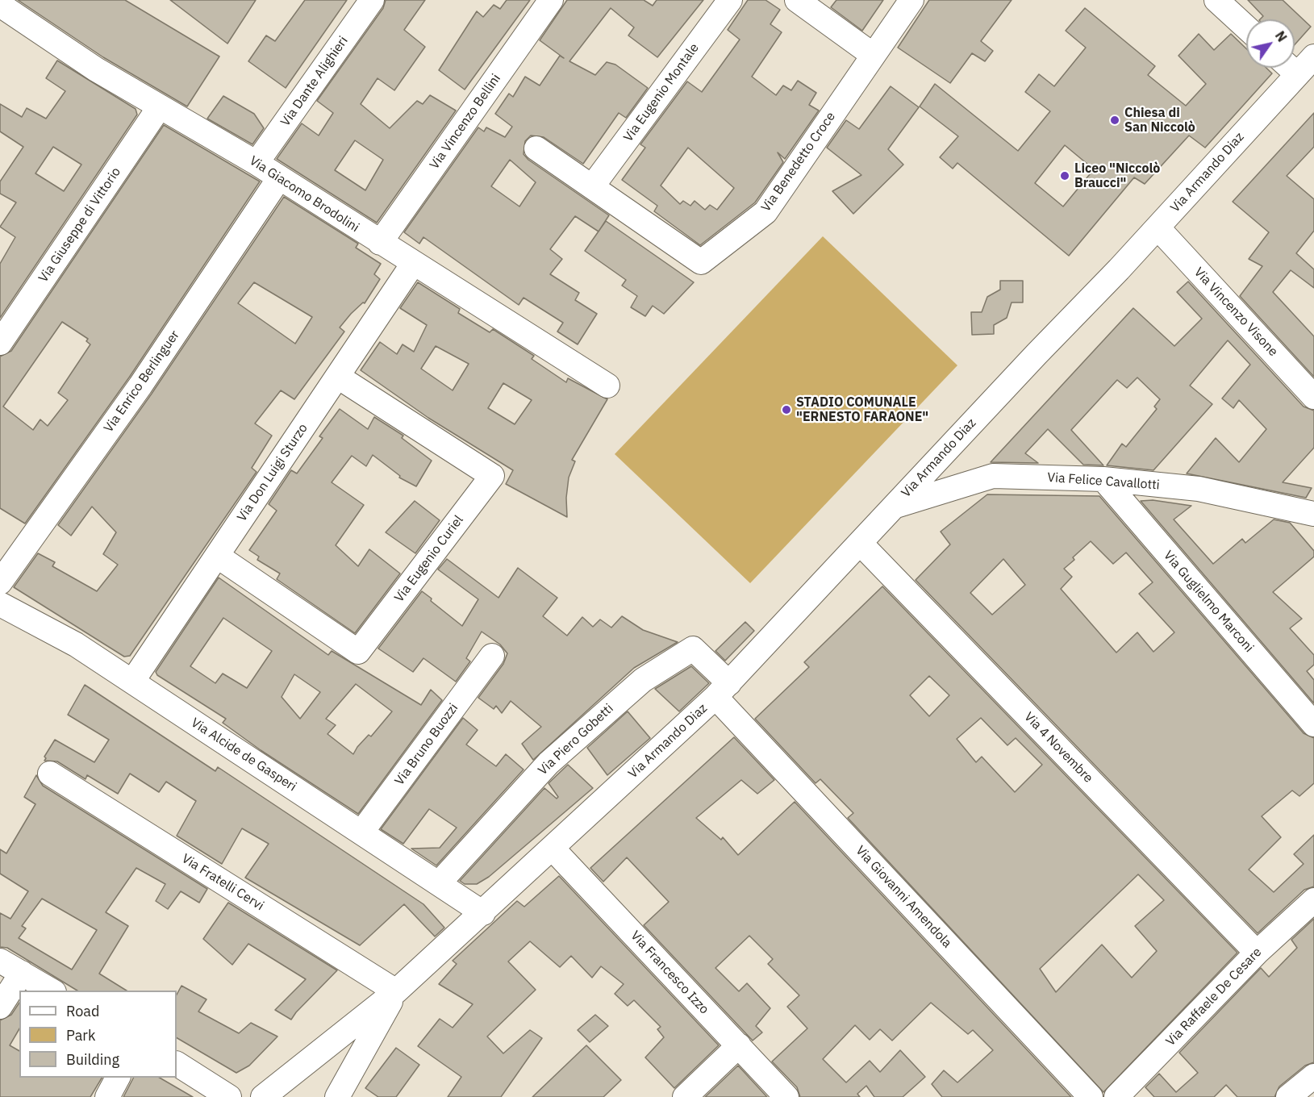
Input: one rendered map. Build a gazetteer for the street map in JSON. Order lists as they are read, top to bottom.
{
  "streets": {
    "street": [
      "Via Dante Alighieri",
      "Via Eugenio Montale",
      "Via Vincenzo Bellini",
      "Via Benedetto Croce",
      "Via Armando Diaz",
      "Via Giacomo Brodolini",
      "Via Giuseppe di Vittorio",
      "Via Vincenzo Visone",
      "Via Enrico Berlinguer",
      "Via Don Luigi Sturzo",
      "Via Felice Cavallotti",
      "Via Eugenio Curiel",
      "Via Guglielmo Marconi",
      "Via Piero Gobetti",
      "Via Bruno Buozzi",
      "Via 4 Novembre",
      "Via Alcide de Gasperi",
      "Via Fratelli Cervi",
      "Via Giovanni Amendola",
      "Via Francesco Izzo",
      "Via Raffaele De Cesare"
    ]
  },
  "crossings": [
    ["Via Dante Alighieri", "Via Giacomo Brodolini"],
    ["Via Eugenio Montale", "Via Benedetto Croce"],
    ["Via Vincenzo Bellini", "Via Giacomo Brodolini"],
    ["Via Armando Diaz", "Via Vincenzo Visone"],
    ["Via Armando Diaz", "Via Felice Cavallotti"],
    ["Via Armando Diaz", "Via Piero Gobetti"],
    ["Via Armando Diaz", "Via 4 Novembre"],
    ["Via Armando Diaz", "Via Alcide de Gasperi"],
    ["Via Armando Diaz", "Via Fratelli Cervi"],
    ["Via Armando Diaz", "Via Giovanni Amendola"],
    ["Via Armando Diaz", "Via Francesco Izzo"],
    ["Via Giacomo Brodolini", "Via Giuseppe di Vittorio"],
    ["Via Giacomo Brodolini", "Via Enrico Berlinguer"],
    ["Via Giacomo Brodolini", "Via Don Luigi Sturzo"],
    ["Via Don Luigi Sturzo", "Via Eugenio Curiel"],
    ["Via Don Luigi Sturzo", "Via Alcide de Gasperi"],
    ["Via Felice Cavallotti", "Via Guglielmo Marconi"],
    ["Via Piero Gobetti", "Via Alcide de Gasperi"],
    ["Via Piero Gobetti", "Via Giovanni Amendola"],
    ["Via Bruno Buozzi", "Via Alcide de Gasperi"],
    ["Via 4 Novembre", "Via Raffaele De Cesare"]
  ],
  "places": ["Chiesa di San Niccolò", "Liceo \"Niccolò Braucci\"", "STADIO COMUNALE \"ERNESTO FARAONE\""],
  "legend": ["Road", "Park", "Building"],
  "north": "top right"
}
